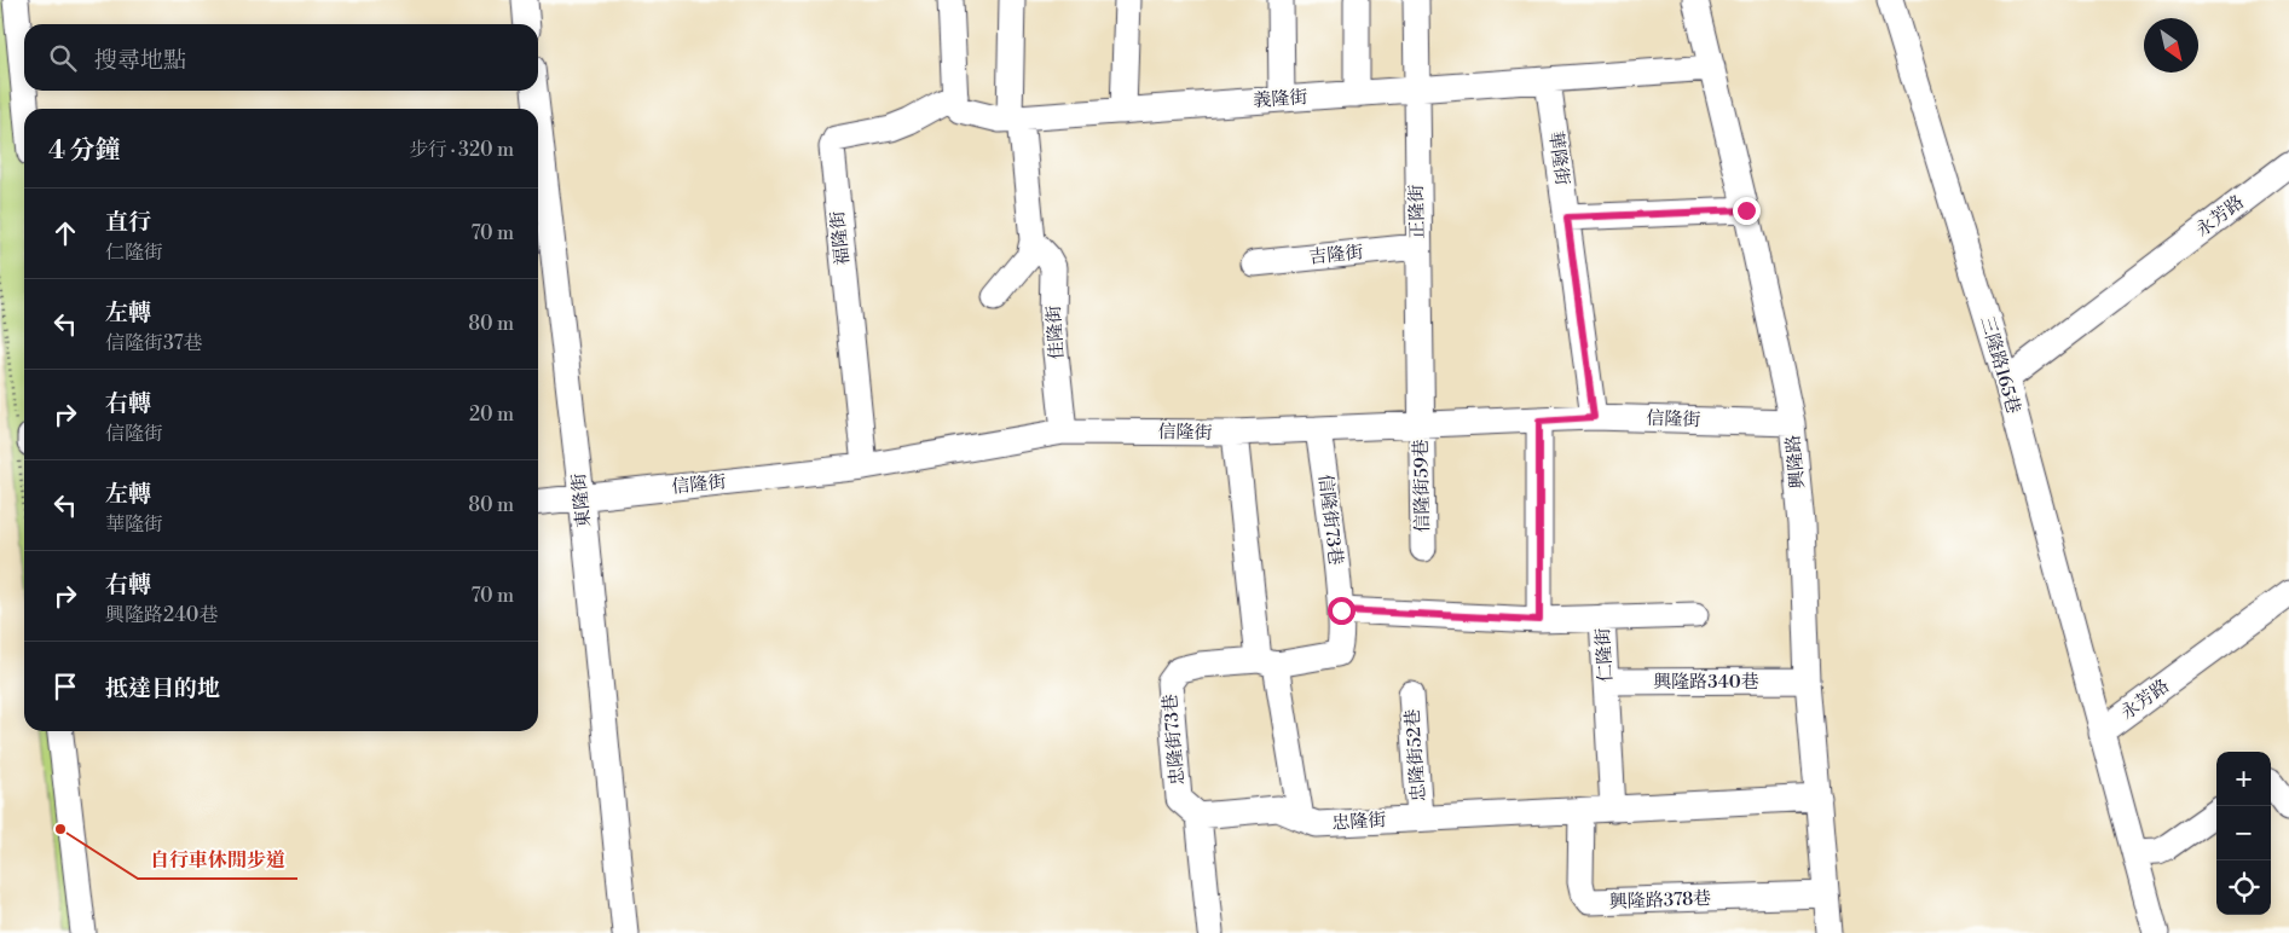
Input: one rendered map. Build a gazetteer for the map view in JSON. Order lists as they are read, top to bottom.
{
  "streets": {
    "street": [
      "義隆街",
      "華隆街",
      "正隆街",
      "永芳路",
      "福隆街",
      "吉隆街",
      "佳隆街",
      "三隆路165巷",
      "信隆街",
      "興隆路",
      "信隆街59巷",
      "東隆街",
      "信隆街73巷",
      "仁隆街",
      "興隆路340巷",
      "忠隆街73巷",
      "忠隆街52巷",
      "忠隆街",
      "興隆路378巷"
    ]
  },
  "crossings": [
    ["義隆街", "華隆街"],
    ["義隆街", "正隆街"],
    ["義隆街", "福隆街"],
    ["義隆街", "興隆路"],
    ["華隆街", "信隆街"],
    ["正隆街", "吉隆街"],
    ["正隆街", "信隆街"],
    ["正隆街", "信隆街59巷"],
    ["永芳路", "三隆路165巷"],
    ["福隆街", "信隆街"],
    ["佳隆街", "信隆街"],
    ["信隆街", "興隆路"],
    ["信隆街", "信隆街59巷"],
    ["信隆街", "東隆街"],
    ["信隆街", "信隆街73巷"],
    ["興隆路", "興隆路340巷"],
    ["興隆路", "忠隆街"],
    ["興隆路", "興隆路378巷"],
    ["信隆街73巷", "仁隆街"],
    ["信隆街73巷", "忠隆街73巷"],
    ["仁隆街", "興隆路340巷"],
    ["仁隆街", "忠隆街"],
    ["忠隆街52巷", "忠隆街"],
    ["忠隆街", "興隆路378巷"]
  ],
  "places": ["自行車休閒步道"],
  "north": "bottom right",
  "page": {
    "search": "搜尋地點",
    "heading": ["4 分鐘", "步行 · 320 m"],
    "list": [
      ["直行", "仁隆街", "70 m"],
      ["左轉", "信隆街37巷", "80 m"],
      ["右轉", "信隆街", "20 m"],
      ["左轉", "華隆街", "80 m"],
      ["右轉", "興隆路240巷", "70 m"],
      "抵達目的地"
    ],
    "map_buttons": ["+", "−"]
  }
}
